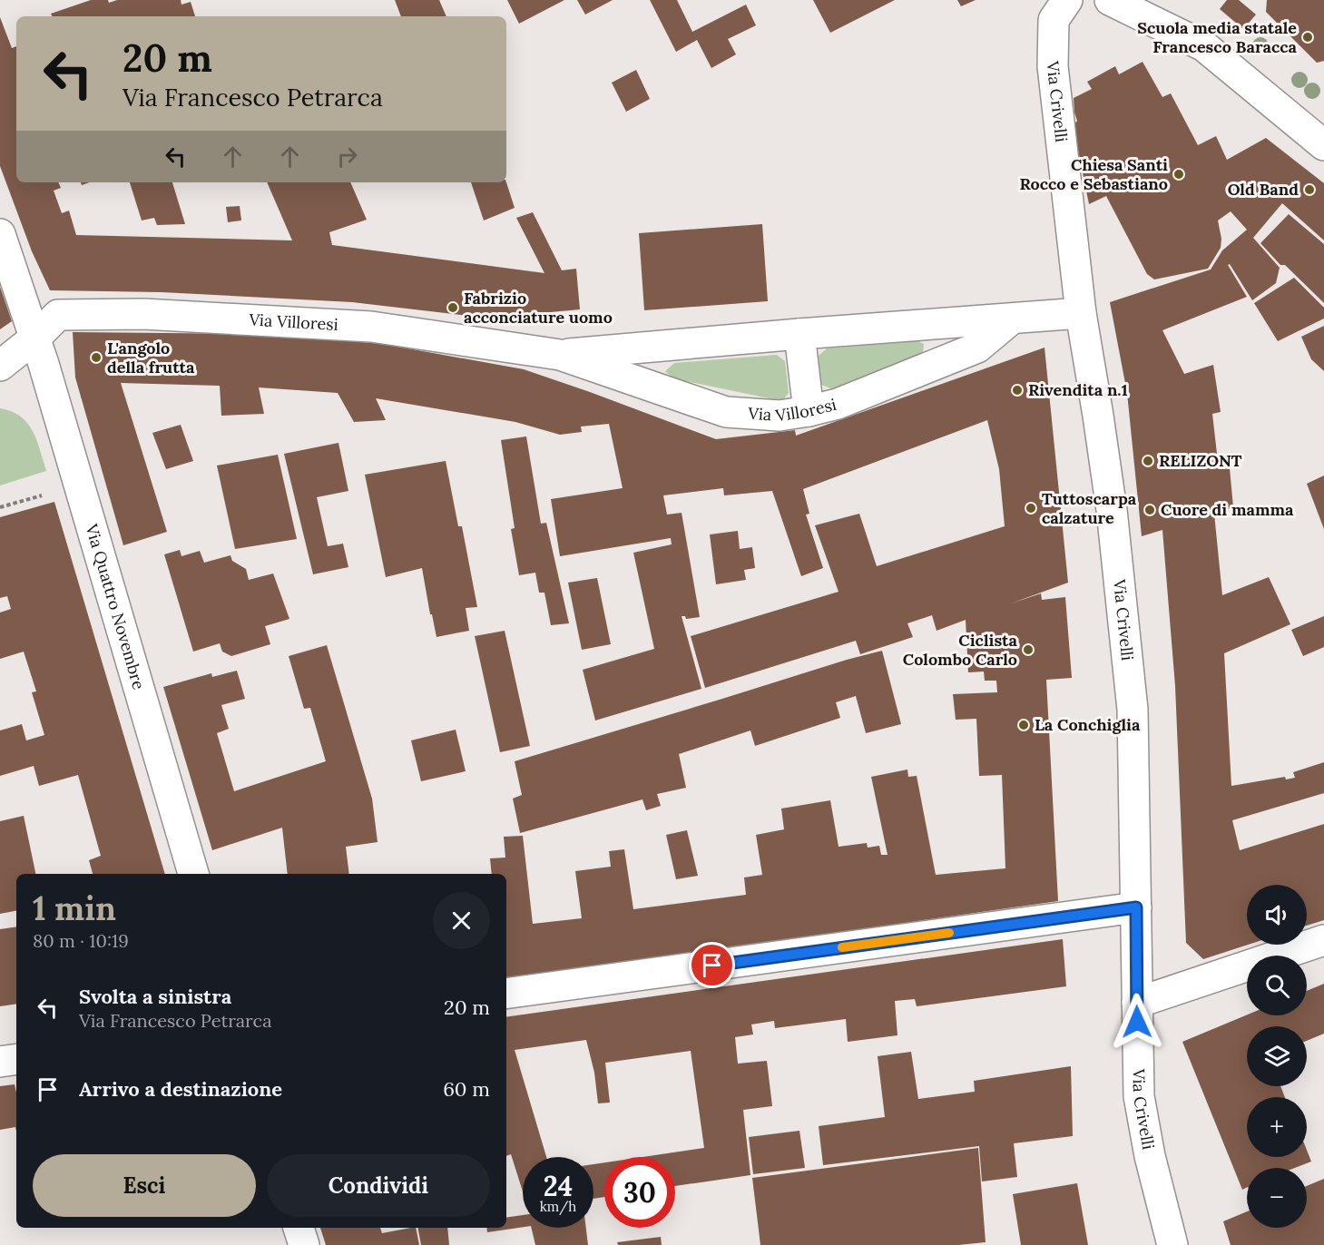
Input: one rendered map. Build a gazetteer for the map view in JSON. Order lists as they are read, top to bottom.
{
  "streets": {
    "street": ["Via Crivelli", "Via Villoresi", "Via Quattro Novembre"]
  },
  "crossings": [
    ["Via Crivelli", "Via Villoresi"],
    ["Via Villoresi", "Via Quattro Novembre"]
  ],
  "places": [
    "Scuola media statale Francesco Baracca",
    "Chiesa Santi Rocco e Sebastiano",
    "Old Band",
    "Fabrizio acconciature uomo",
    "L'angolo della frutta",
    "Rivendita n.1",
    "RELIZONT",
    "Tuttoscarpa calzature",
    "Cuore di mamma",
    "Ciclista Colombo Carlo",
    "La Conchiglia"
  ],
  "page": {
    "turn": ["20 m", "Via Francesco Petrarca"],
    "heading": ["1 min", "80 m · 10:19"],
    "map_buttons": ["+", "−"],
    "list": [
      {
        "name": "Svolta a sinistra",
        "note": "Via Francesco Petrarca",
        "value": "20 m"
      },
      {
        "name": "Arrivo a destinazione",
        "value": "60 m"
      }
    ],
    "buttons": ["Esci", "Condividi"],
    "speed": "24 km/h",
    "limit": "30"
  }
}
